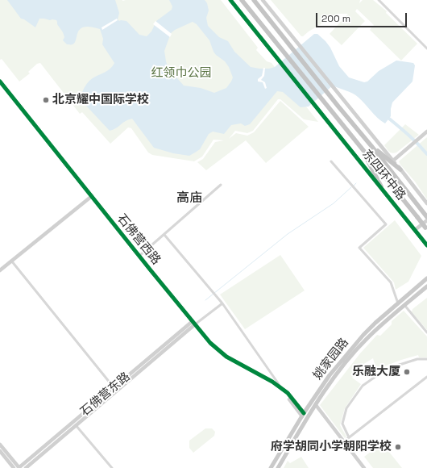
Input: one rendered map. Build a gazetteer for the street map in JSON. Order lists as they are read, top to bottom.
{
  "streets": {
    "highway": ["东四环中路"],
    "main road": ["姚家园路"],
    "street": ["石佛营西路", "石佛营东路"]
  },
  "crossings": [
    ["石佛营西路", "姚家园路"],
    ["石佛营西路", "石佛营东路"]
  ],
  "districts": ["高庙"],
  "parks": ["红领巾公园"],
  "places": ["北京耀中国际学校", "乐融大厦", "府学胡同小学朝阳学校"],
  "scale_bar": "200 m"
}
